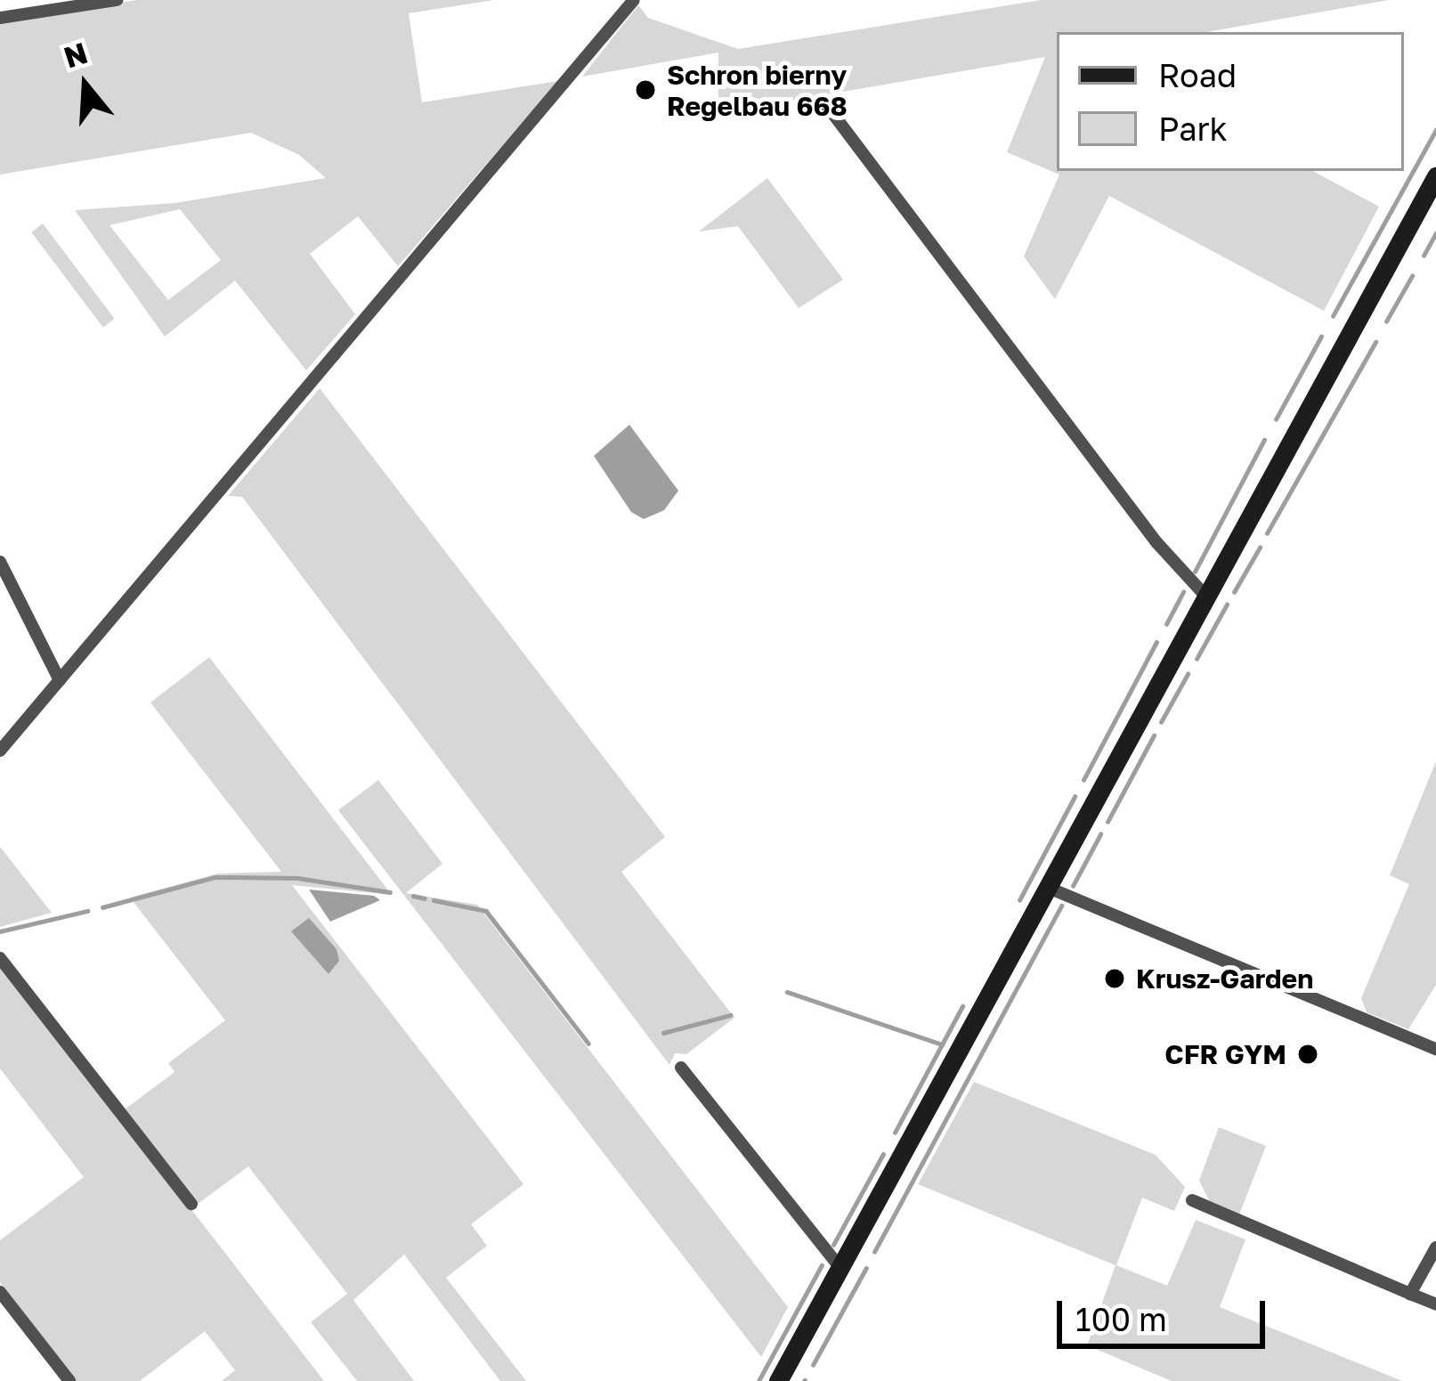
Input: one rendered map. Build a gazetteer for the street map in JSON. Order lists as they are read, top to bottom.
{
  "places": ["Schron bierny Regelbau 668", "Krusz-Garden", "CFR GYM"],
  "legend": ["Road", "Park"],
  "scale_bar": "100 m",
  "north": "top"
}
